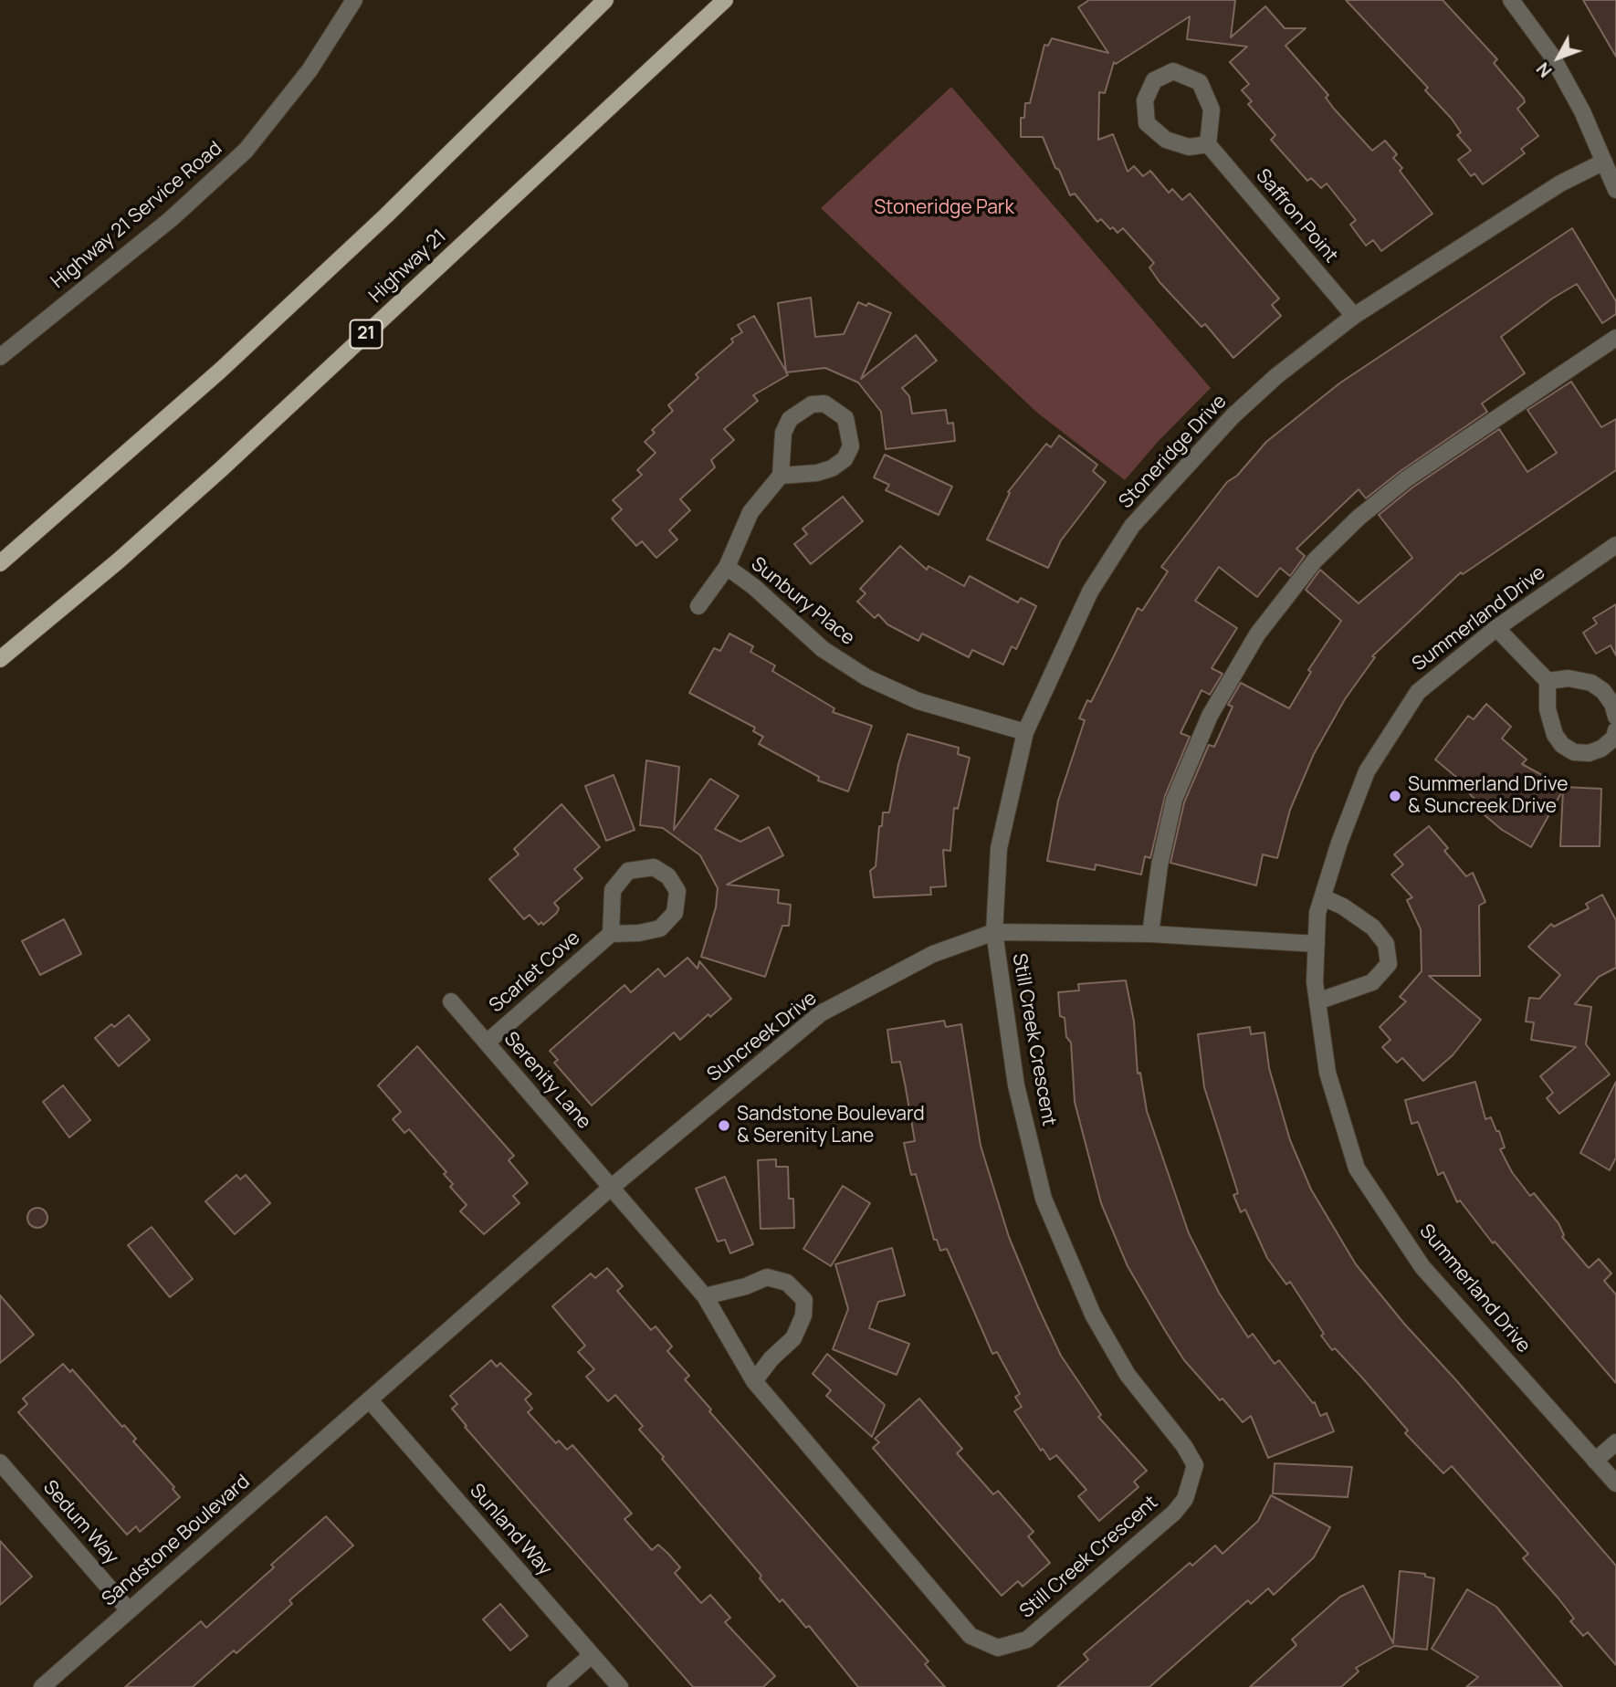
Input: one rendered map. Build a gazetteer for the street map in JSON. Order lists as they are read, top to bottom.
{
  "streets": {
    "main road": ["Highway 21", "21"],
    "street": [
      "Highway 21 Service Road",
      "Saffron Point",
      "Stoneridge Drive",
      "Sunbury Place",
      "Summerland Drive",
      "Scarlet Cove",
      "Suncreek Drive",
      "Still Creek Crescent",
      "Serenity Lane",
      "Sedum Way",
      "Sunland Way",
      "Sandstone Boulevard"
    ]
  },
  "crossings": [
    ["Saffron Point", "Stoneridge Drive"],
    ["Stoneridge Drive", "Sunbury Place"],
    ["Stoneridge Drive", "Suncreek Drive"],
    ["Stoneridge Drive", "Still Creek Crescent"],
    ["Summerland Drive", "Suncreek Drive"],
    ["Scarlet Cove", "Serenity Lane"],
    ["Suncreek Drive", "Still Creek Crescent"],
    ["Suncreek Drive", "Serenity Lane"],
    ["Suncreek Drive", "Sunland Way"],
    ["Suncreek Drive", "Sandstone Boulevard"],
    ["Still Creek Crescent", "Serenity Lane"],
    ["Sedum Way", "Sandstone Boulevard"]
  ],
  "parks": ["Stoneridge Park"],
  "places": ["Summerland Drive & Suncreek Drive", "Sandstone Boulevard & Serenity Lane"],
  "north": "bottom left"
}
